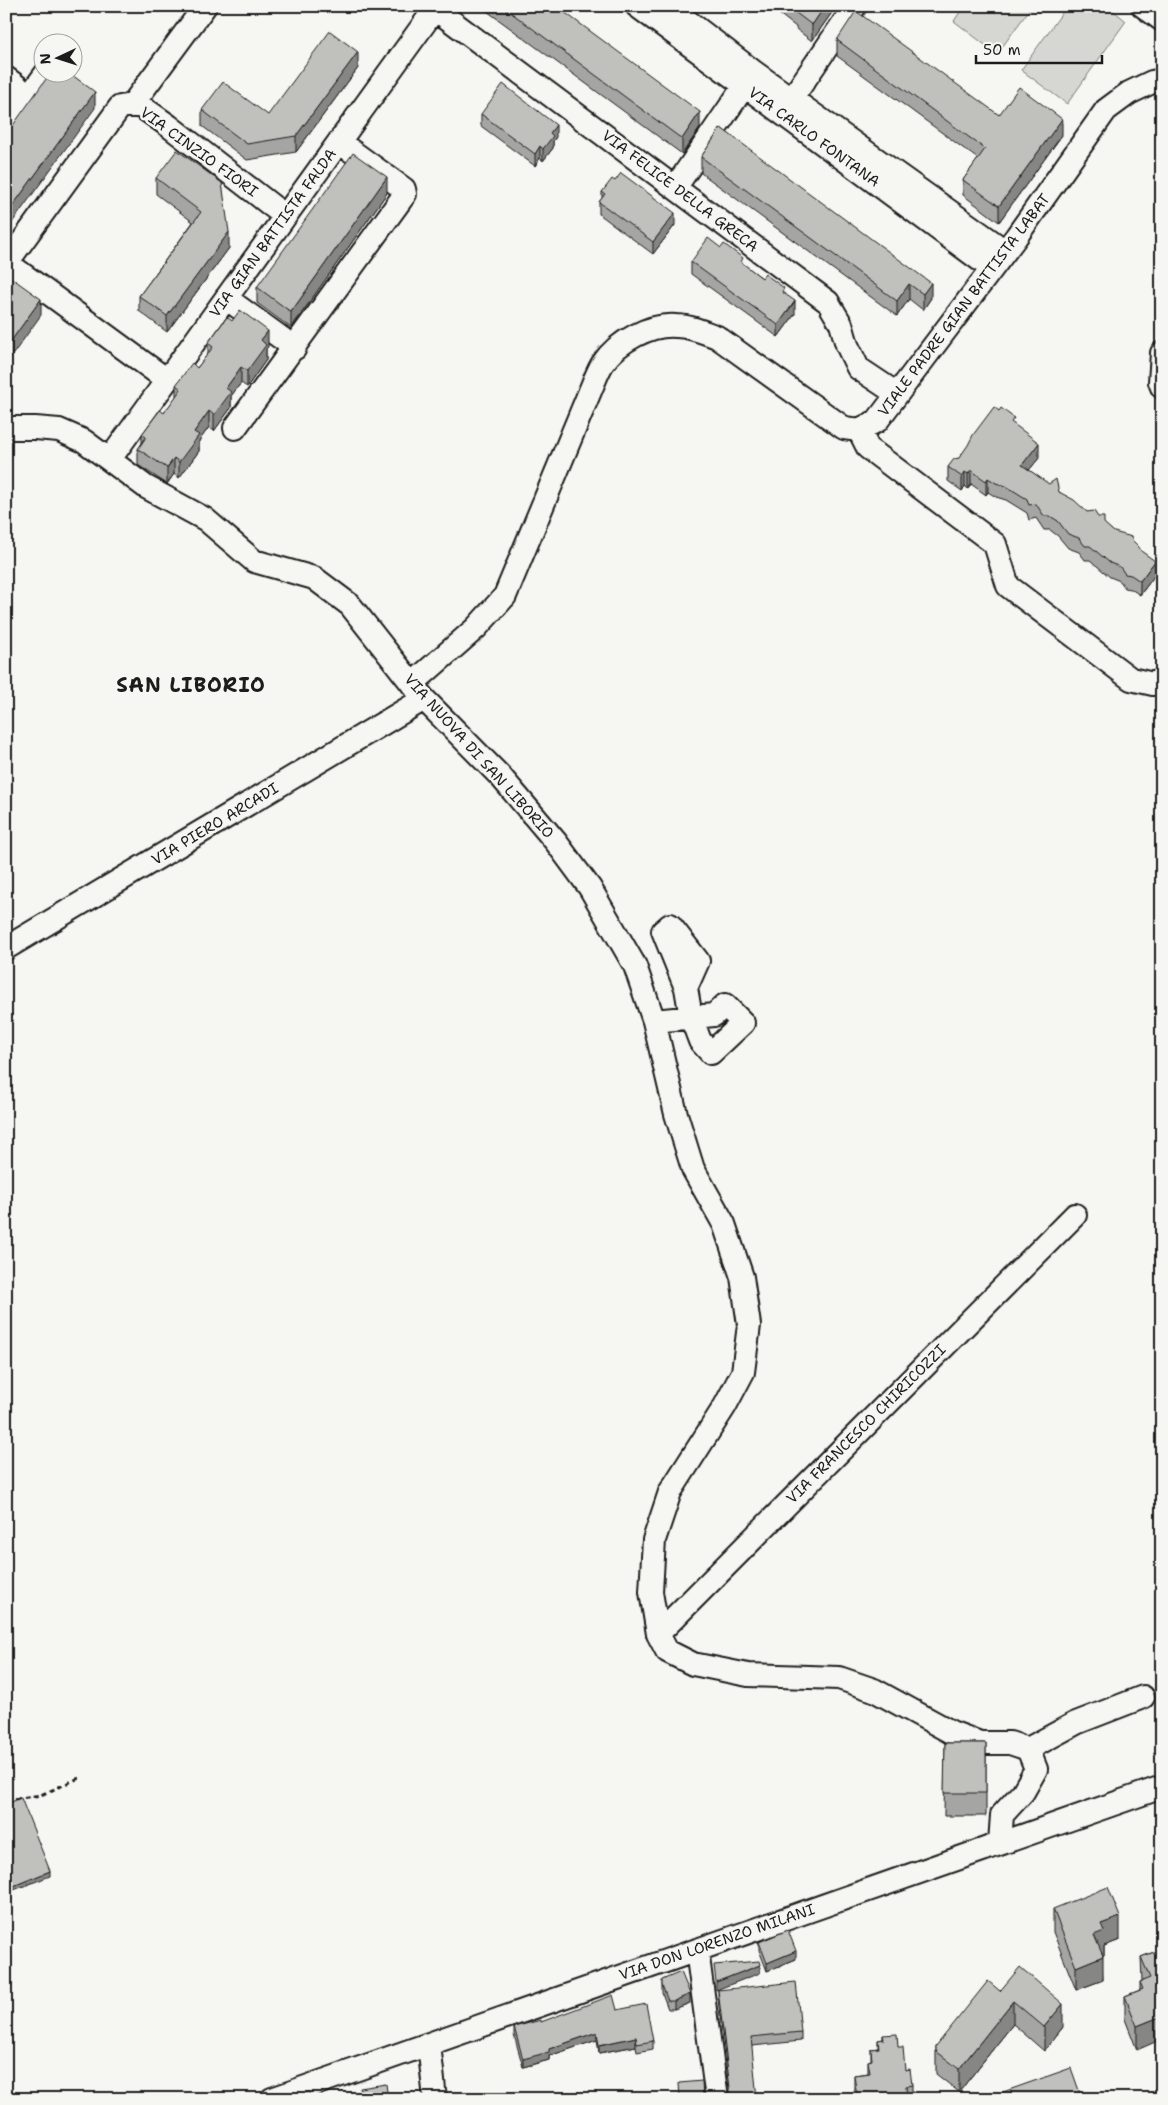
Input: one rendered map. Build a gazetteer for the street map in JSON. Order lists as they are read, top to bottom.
{
  "streets": {
    "street": [
      "VIA CARLO FONTANA",
      "VIA CINZIO FIORI",
      "VIA FELICE DELLA GRECA",
      "VIA GIAN BATTISTA FALDA",
      "VIALE PADRE GIAN BATTISTA LABAT",
      "VIA NUOVA DI SAN LIBORIO",
      "VIA PIERO ARCADI",
      "VIA FRANCESCO CHIRICOZZI",
      "VIA DON LORENZO MILANI"
    ]
  },
  "crossings": [
    ["VIA CARLO FONTANA", "VIALE PADRE GIAN BATTISTA LABAT"],
    ["VIA CINZIO FIORI", "VIA GIAN BATTISTA FALDA"],
    ["VIA FELICE DELLA GRECA", "VIA GIAN BATTISTA FALDA"],
    ["VIA FELICE DELLA GRECA", "VIALE PADRE GIAN BATTISTA LABAT"],
    ["VIA GIAN BATTISTA FALDA", "VIA NUOVA DI SAN LIBORIO"],
    ["VIA NUOVA DI SAN LIBORIO", "VIA PIERO ARCADI"],
    ["VIA NUOVA DI SAN LIBORIO", "VIA FRANCESCO CHIRICOZZI"]
  ],
  "districts": ["SAN LIBORIO"],
  "scale_bar": "50 m",
  "north": "left"
}
